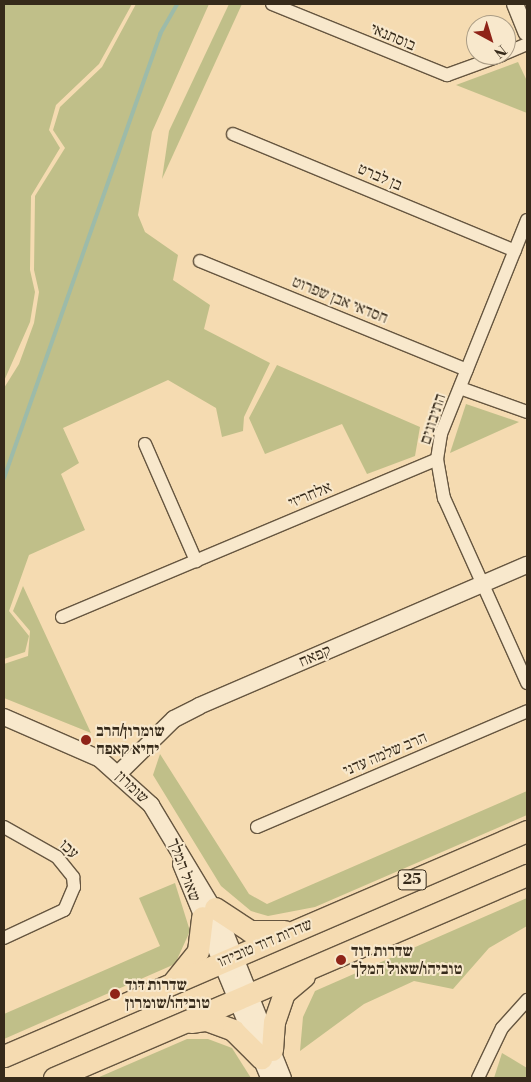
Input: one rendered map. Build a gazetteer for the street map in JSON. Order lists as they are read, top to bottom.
{
  "streets": {
    "highway": ["25", "שדרות דוד טוביהו"],
    "street": [
      "בוסתנאי",
      "בן לברט",
      "חסדאי אבן שפרוט",
      "התיבונים",
      "אלחריזי",
      "קפאח",
      "הרב שלמה עדני",
      "שומרון",
      "עכו",
      "שאול המלך"
    ]
  },
  "crossings": [
    ["בן לברט", "התיבונים"],
    ["חסדאי אבן שפרוט", "התיבונים"],
    ["התיבונים", "אלחריזי"],
    ["התיבונים", "קפאח"],
    ["קפאח", "שומרון"],
    ["שומרון", "שאול המלך"],
    ["שאול המלך", "25"],
    ["שאול המלך", "שדרות דוד טוביהו"]
  ],
  "places": ["שומרון/הרב יחיא קאפח", "שדרות דוד טוביהו/שאול המלך", "שדרות דוד טוביהו/שומרון"],
  "north": "bottom right"
}
